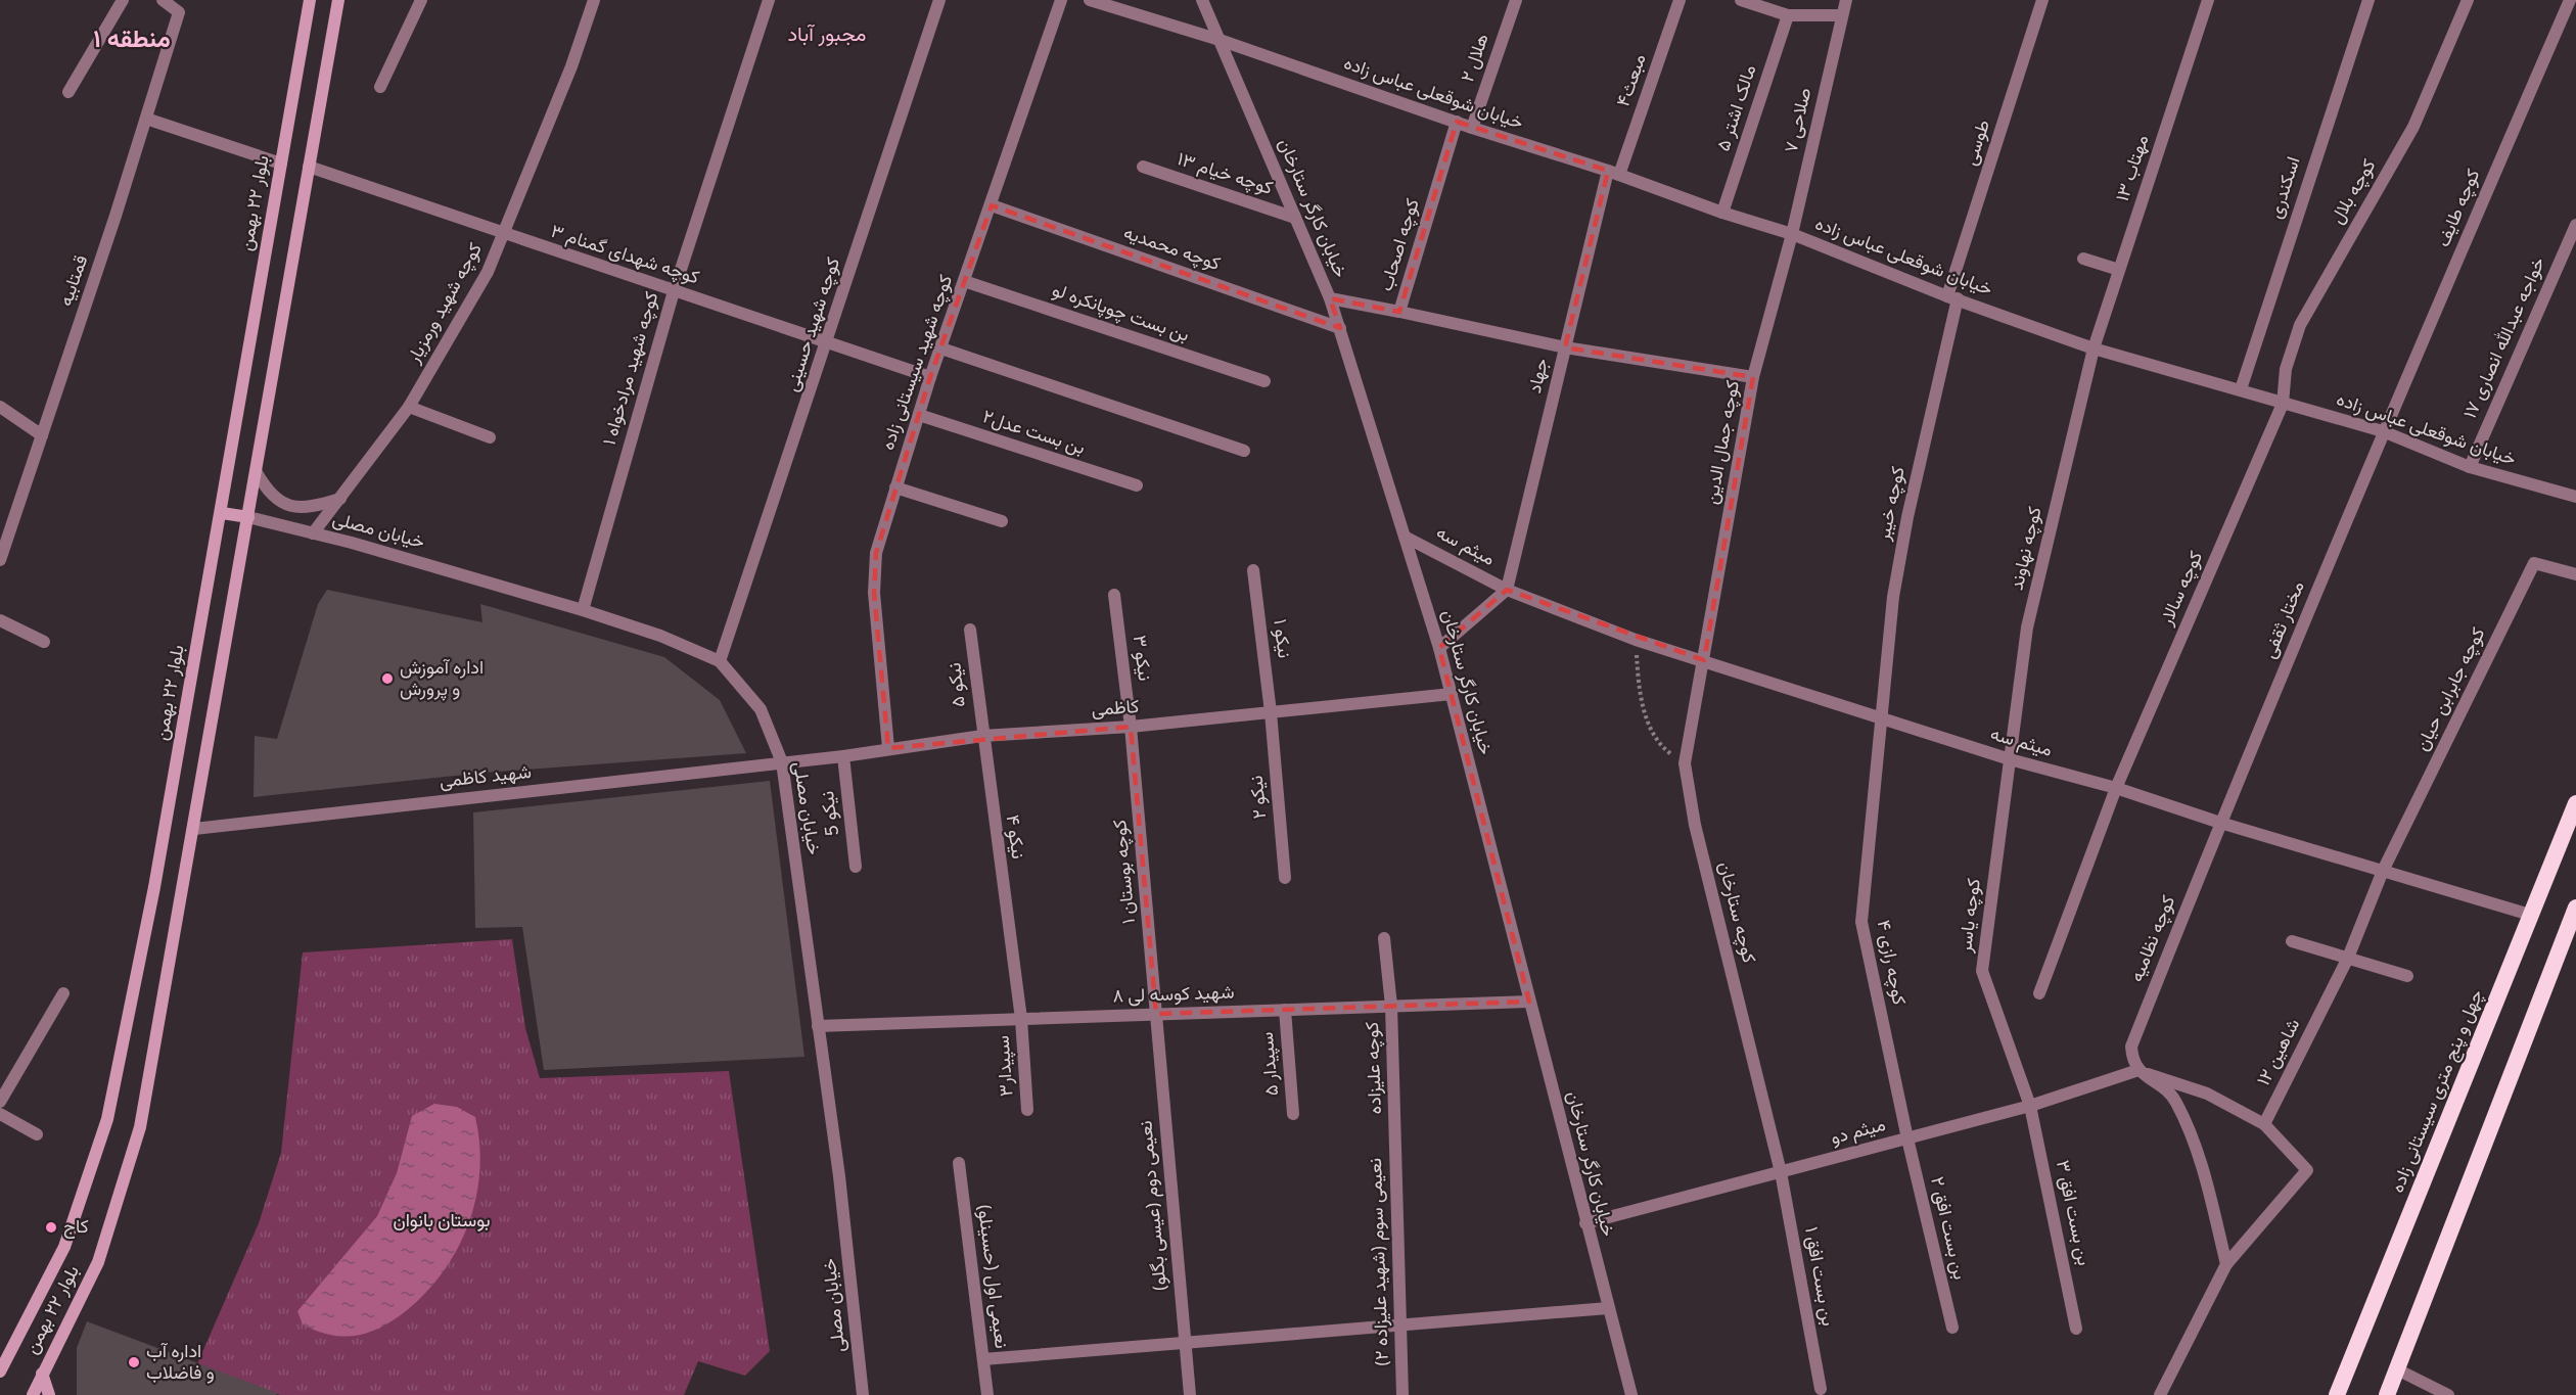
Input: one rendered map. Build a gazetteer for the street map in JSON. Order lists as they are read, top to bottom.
{
  "streets": {
    "highway": ["چهل و پنج متری سیستانی زاده"],
    "main road": ["بلوار ۲۲ بهمن"],
    "street": [
      "هلال ۲",
      "مبعث۴",
      "خیابان شوقعلی عباس زاده",
      "مالک اشتر ۵",
      "صلاحی ۷",
      "طوسی",
      "مهتاب ۱۳",
      "کوچه خیام ۱۳",
      "اسکندری",
      "کوچه بلال",
      "خیابان کارگر ستارخان",
      "کوچه طایف",
      "کوچه اصحاب",
      "کوچه محمدیه",
      "۳ کوچه شهدای گمنام",
      "قمتابیه",
      "کوچه شهید ورمزیار",
      "بن بست چوپانکره لو",
      "کوچه شهید حسینی",
      "خواجه عبدالله انصاری ۱۷",
      "کوچه شهید سیستانی زاده",
      "۱ کوچه شهید مرادخواه",
      "جهاد",
      "بن بست عدل۲",
      "کوچه جمال الدین",
      "کوچه خیبر",
      "خیابان مصلی",
      "میثم سه",
      "کوچه نهاوند",
      "کوچه سالار",
      "مختار ثقفی",
      "نیکو ۱",
      "نیکو ۳",
      "نیکو ۵",
      "کوچه جابرابن حیان",
      "کاظمی",
      "شهید کاظمی",
      "نیکو ۲",
      "نیکو 5",
      "نیکو ۴",
      "کوچه بوستان ۱",
      "کوچه ستارخان",
      "کوچه یاسر",
      "کوچه نظامیه",
      "کوچه رازی ۴",
      "شهید کوسه لی ۸",
      "شاهین ۱۲",
      "سپیدار ۵",
      "سپیدار۳",
      "کوچه علیزاده",
      "میثم دو",
      "نعیمی دوم (عیسی بگلو)",
      "بن بست افق ۳",
      "بن بست افق ۲",
      "نعیمی سوم (شهید علیزاده ۲)",
      "نعیمی اول (حسینلو)",
      "بن بست افق ۱"
    ]
  },
  "crossings": [
    ["هلال ۲", "خیابان شوقعلی عباس زاده"],
    ["مبعث۴", "خیابان شوقعلی عباس زاده"],
    ["مبعث۴", "جهاد"],
    ["خیابان شوقعلی عباس زاده", "مالک اشتر ۵"],
    ["خیابان شوقعلی عباس زاده", "صلاحی ۷"],
    ["خیابان شوقعلی عباس زاده", "طوسی"],
    ["خیابان شوقعلی عباس زاده", "مهتاب ۱۳"],
    ["خیابان شوقعلی عباس زاده", "اسکندری"],
    ["خیابان شوقعلی عباس زاده", "کوچه بلال"],
    ["خیابان شوقعلی عباس زاده", "خیابان کارگر ستارخان"],
    ["خیابان شوقعلی عباس زاده", "کوچه طایف"],
    ["خیابان شوقعلی عباس زاده", "کوچه اصحاب"],
    ["خیابان شوقعلی عباس زاده", "خواجه عبدالله انصاری ۱۷"],
    ["خیابان شوقعلی عباس زاده", "جهاد"],
    ["خیابان شوقعلی عباس زاده", "کوچه جمال الدین"],
    ["خیابان شوقعلی عباس زاده", "کوچه خیبر"],
    ["خیابان شوقعلی عباس زاده", "کوچه نهاوند"],
    ["خیابان شوقعلی عباس زاده", "کوچه سالار"],
    ["خیابان شوقعلی عباس زاده", "مختار ثقفی"],
    ["صلاحی ۷", "کوچه جمال الدین"],
    ["طوسی", "کوچه خیبر"],
    ["مهتاب ۱۳", "کوچه نهاوند"],
    ["کوچه خیام ۱۳", "خیابان کارگر ستارخان"],
    ["کوچه بلال", "کوچه سالار"],
    ["بلوار ۲۲ بهمن", "۳ کوچه شهدای گمنام"],
    ["بلوار ۲۲ بهمن", "خیابان مصلی"],
    ["بلوار ۲۲ بهمن", "شهید کاظمی"],
    ["خیابان کارگر ستارخان", "کوچه اصحاب"],
    ["خیابان کارگر ستارخان", "کوچه محمدیه"],
    ["خیابان کارگر ستارخان", "میثم سه"],
    ["خیابان کارگر ستارخان", "کاظمی"],
    ["خیابان کارگر ستارخان", "شهید کوسه لی ۸"],
    ["خیابان کارگر ستارخان", "میثم دو"],
    ["کوچه طایف", "مختار ثقفی"],
    ["کوچه محمدیه", "کوچه شهید سیستانی زاده"],
    ["۳ کوچه شهدای گمنام", "کوچه شهید ورمزیار"],
    ["۳ کوچه شهدای گمنام", "کوچه شهید حسینی"],
    ["۳ کوچه شهدای گمنام", "کوچه شهید سیستانی زاده"],
    ["۳ کوچه شهدای گمنام", "۱ کوچه شهید مرادخواه"],
    ["کوچه شهید ورمزیار", "خیابان مصلی"],
    ["بن بست چوپانکره لو", "کوچه شهید سیستانی زاده"],
    ["کوچه شهید حسینی", "خیابان مصلی"],
    ["کوچه شهید سیستانی زاده", "بن بست عدل۲"],
    ["کوچه شهید سیستانی زاده", "کاظمی"],
    ["۱ کوچه شهید مرادخواه", "خیابان مصلی"],
    ["جهاد", "میثم سه"],
    ["کوچه جمال الدین", "میثم سه"],
    ["کوچه جمال الدین", "کوچه ستارخان"],
    ["کوچه خیبر", "میثم سه"],
    ["کوچه خیبر", "کوچه رازی ۴"],
    ["خیابان مصلی", "کاظمی"],
    ["خیابان مصلی", "شهید کاظمی"],
    ["خیابان مصلی", "شهید کوسه لی ۸"],
    ["میثم سه", "کوچه نهاوند"],
    ["میثم سه", "کوچه سالار"],
    ["میثم سه", "مختار ثقفی"],
    ["میثم سه", "کوچه جابرابن حیان"],
    ["میثم سه", "کوچه ستارخان"],
    ["میثم سه", "کوچه یاسر"],
    ["میثم سه", "کوچه نظامیه"],
    ["میثم سه", "کوچه رازی ۴"],
    ["میثم سه", "شاهین ۱۲"],
    ["میثم سه", "چهل و پنج متری سیستانی زاده"],
    ["کوچه نهاوند", "کوچه یاسر"],
    ["مختار ثقفی", "کوچه نظامیه"],
    ["نیکو ۱", "کاظمی"],
    ["نیکو ۱", "نیکو ۲"],
    ["نیکو ۳", "کاظمی"],
    ["نیکو ۳", "کوچه بوستان ۱"],
    ["نیکو ۵", "کاظمی"],
    ["نیکو ۵", "نیکو ۴"],
    ["کوچه جابرابن حیان", "شاهین ۱۲"],
    ["کاظمی", "شهید کاظمی"],
    ["کاظمی", "نیکو ۲"],
    ["کاظمی", "نیکو 5"],
    ["کاظمی", "نیکو ۴"],
    ["کاظمی", "کوچه بوستان ۱"],
    ["نیکو ۴", "شهید کوسه لی ۸"],
    ["نیکو ۴", "سپیدار۳"],
    ["کوچه بوستان ۱", "شهید کوسه لی ۸"],
    ["کوچه بوستان ۱", "نعیمی دوم (عیسی بگلو)"],
    ["کوچه ستارخان", "میثم دو"],
    ["کوچه ستارخان", "بن بست افق ۱"],
    ["کوچه یاسر", "میثم دو"],
    ["کوچه یاسر", "بن بست افق ۳"],
    ["کوچه نظامیه", "میثم دو"],
    ["کوچه رازی ۴", "میثم دو"],
    ["کوچه رازی ۴", "بن بست افق ۲"],
    ["شهید کوسه لی ۸", "سپیدار ۵"],
    ["شهید کوسه لی ۸", "سپیدار۳"],
    ["شهید کوسه لی ۸", "کوچه علیزاده"],
    ["شهید کوسه لی ۸", "نعیمی دوم (عیسی بگلو)"],
    ["کوچه علیزاده", "نعیمی سوم (شهید علیزاده ۲)"],
    ["میثم دو", "بن بست افق ۳"],
    ["میثم دو", "بن بست افق ۲"],
    ["میثم دو", "بن بست افق ۱"]
  ],
  "districts": ["مجبور آباد", "منطقه ۱"],
  "parks": ["بوستان بانوان"],
  "places": ["اداره آموزش و پرورش", "کاج", "اداره آب و فاضلاب"]
}
